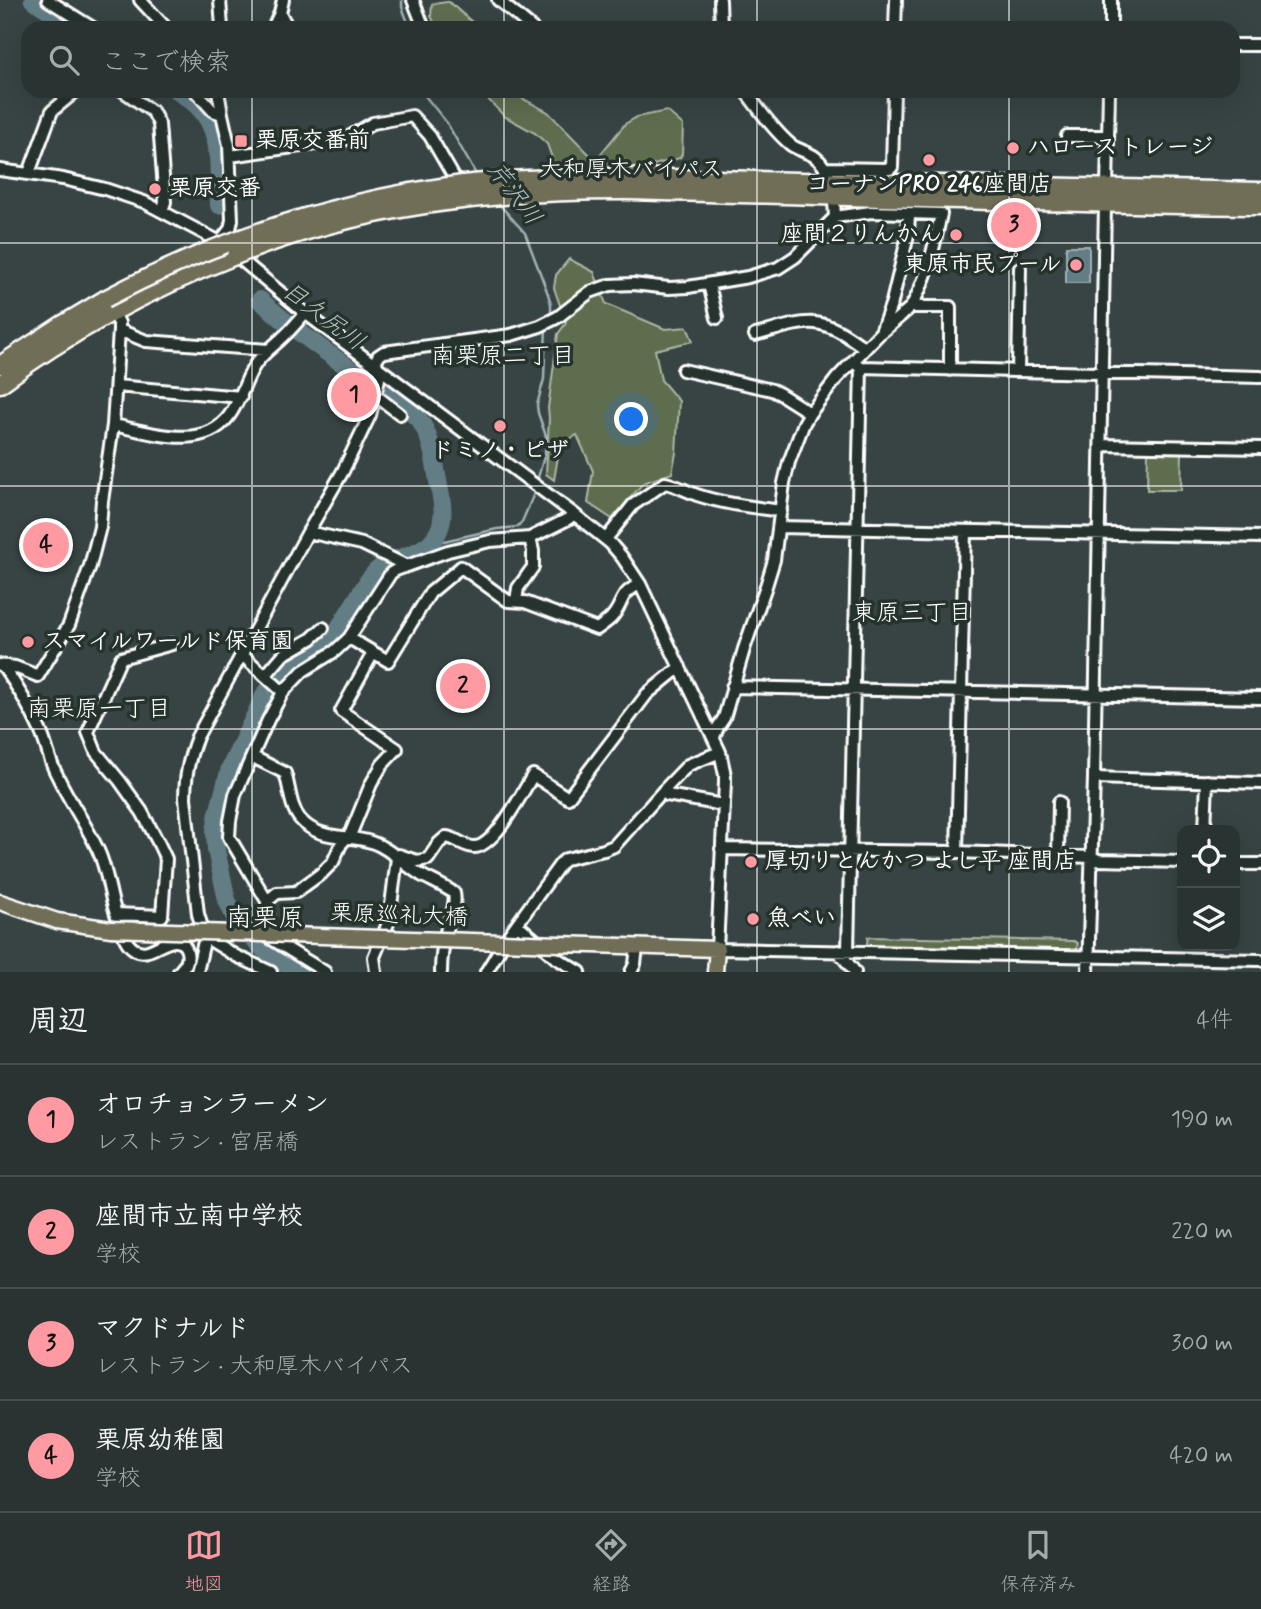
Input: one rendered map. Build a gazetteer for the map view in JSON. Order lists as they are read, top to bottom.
{
  "streets": {
    "highway": ["大和厚木バイパス"],
    "main road": ["栗原巡礼大橋"]
  },
  "districts": [
    "南栗原二丁目",
    "東原三丁目",
    "南栗原一丁目",
    "南栗原"
  ],
  "water": ["芹沢川", "目久尻川"],
  "places": {
    "transit": ["栗原交番前"],
    "other": [
      "ハローストレージ",
      "コーナンPRO 246座間店",
      "栗原交番",
      "座間２りんかん",
      "東原市民プール",
      "ドミノ・ピザ",
      "スマイルワールド保育園",
      "厚切りとんかつ よし平 座間店",
      "魚べい"
    ]
  },
  "page": {
    "search": "ここで検索",
    "pins": [
      "3",
      "1",
      "4",
      "2"
    ],
    "heading": ["周辺", "4件"],
    "list": [
      {
        "mark": "1",
        "name": "オロチョンラーメン",
        "note": "レストラン · 宮居橋",
        "value": "190 m"
      },
      {
        "mark": "2",
        "name": "座間市立南中学校",
        "note": "学校",
        "value": "220 m"
      },
      {
        "mark": "3",
        "name": "マクドナルド",
        "note": "レストラン · 大和厚木バイパス",
        "value": "300 m"
      },
      {
        "mark": "4",
        "name": "栗原幼稚園",
        "note": "学校",
        "value": "420 m"
      }
    ],
    "nav": ["地図", "経路", "保存済み"]
  }
}
